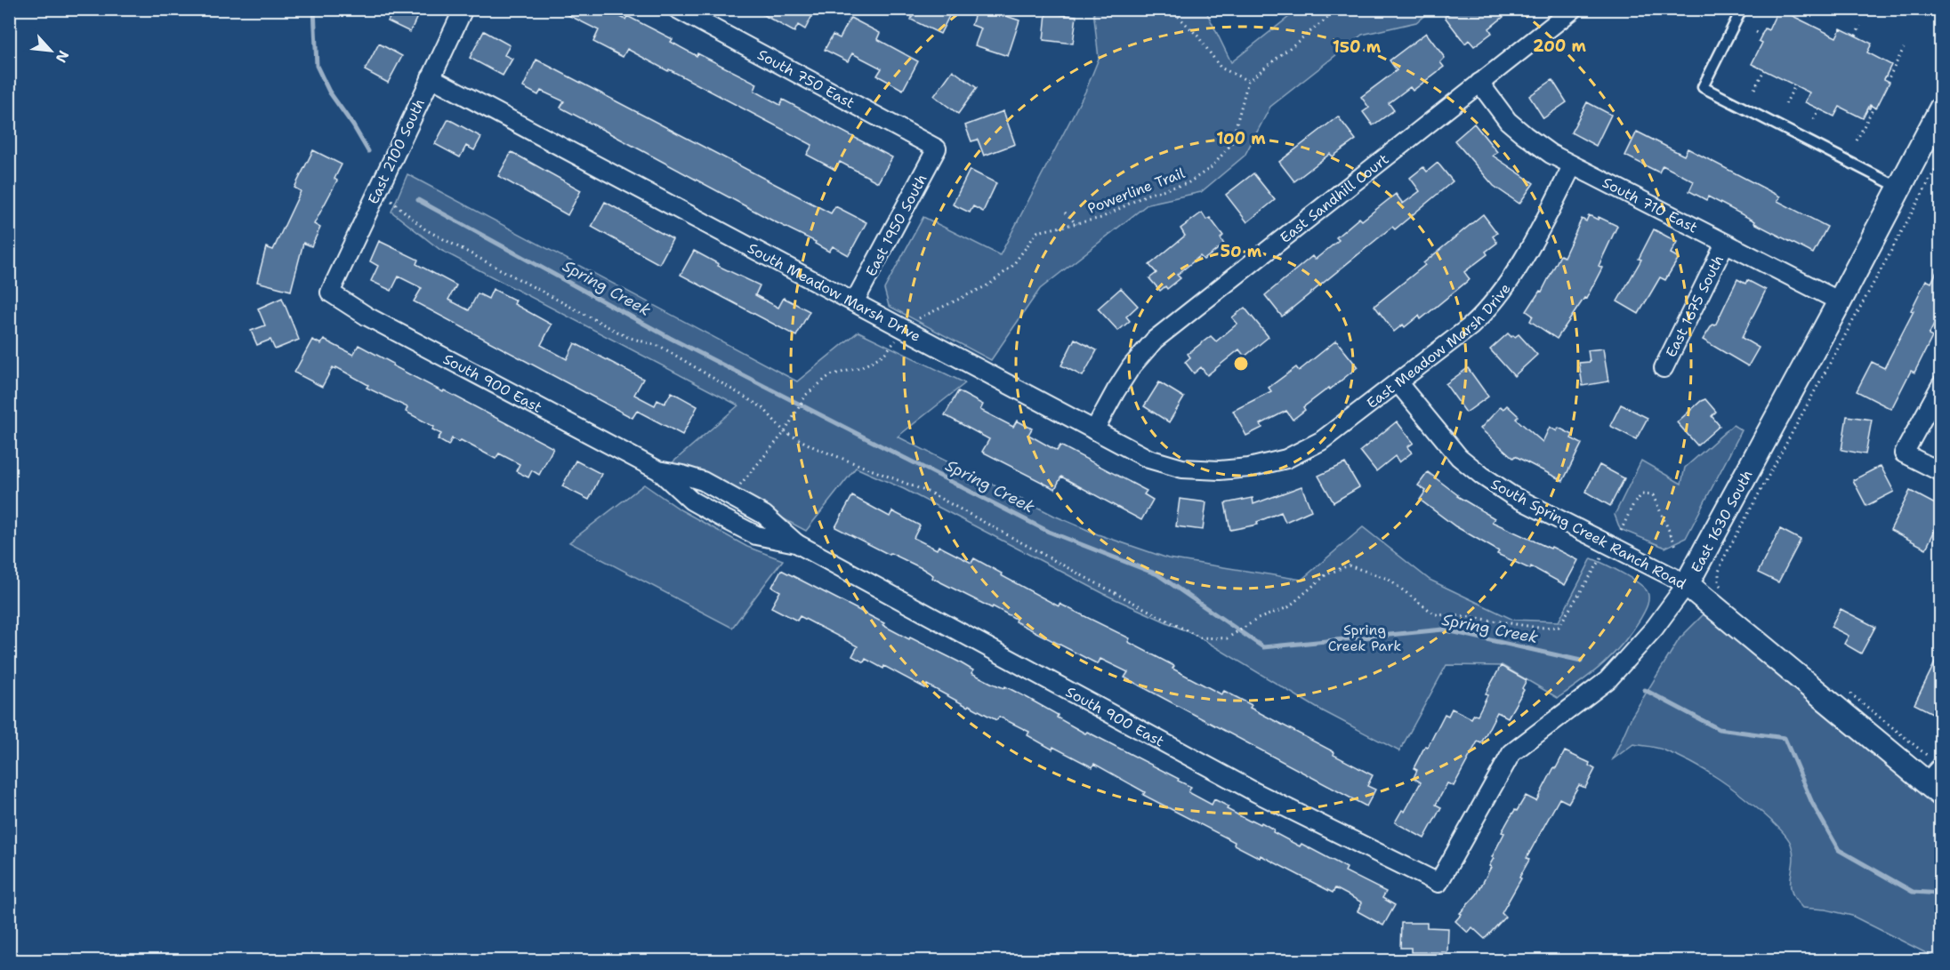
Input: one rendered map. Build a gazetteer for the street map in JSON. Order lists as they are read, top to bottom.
{
  "streets": {
    "street": [
      "South 750 East",
      "East 2100 South",
      "East Sandhill Court",
      "South 710 East",
      "East 1950 South",
      "South Meadow Marsh Drive",
      "East 1675 South",
      "East Meadow Marsh Drive",
      "South 900 East",
      "East 1630 South",
      "South Spring Creek Ranch Road"
    ],
    "path": ["Powerline Trail"]
  },
  "crossings": [
    ["South 750 East", "East 1950 South"],
    ["East 2100 South", "South Meadow Marsh Drive"],
    ["East 2100 South", "South 900 East"],
    ["East Sandhill Court", "South 710 East"],
    ["East Sandhill Court", "South Meadow Marsh Drive"],
    ["South 710 East", "East 1675 South"],
    ["South 710 East", "East Meadow Marsh Drive"],
    ["South 710 East", "East 1630 South"],
    ["East 1950 South", "South Meadow Marsh Drive"],
    ["South Meadow Marsh Drive", "East Meadow Marsh Drive"],
    ["East Meadow Marsh Drive", "South Spring Creek Ranch Road"],
    ["South 900 East", "East 1630 South"],
    ["East 1630 South", "South Spring Creek Ranch Road"]
  ],
  "water": ["Spring Creek"],
  "parks": ["Spring Creek Park"],
  "north": "bottom right",
  "rings": [
    "200 m",
    "150 m",
    "100 m",
    "50 m"
  ]
}
